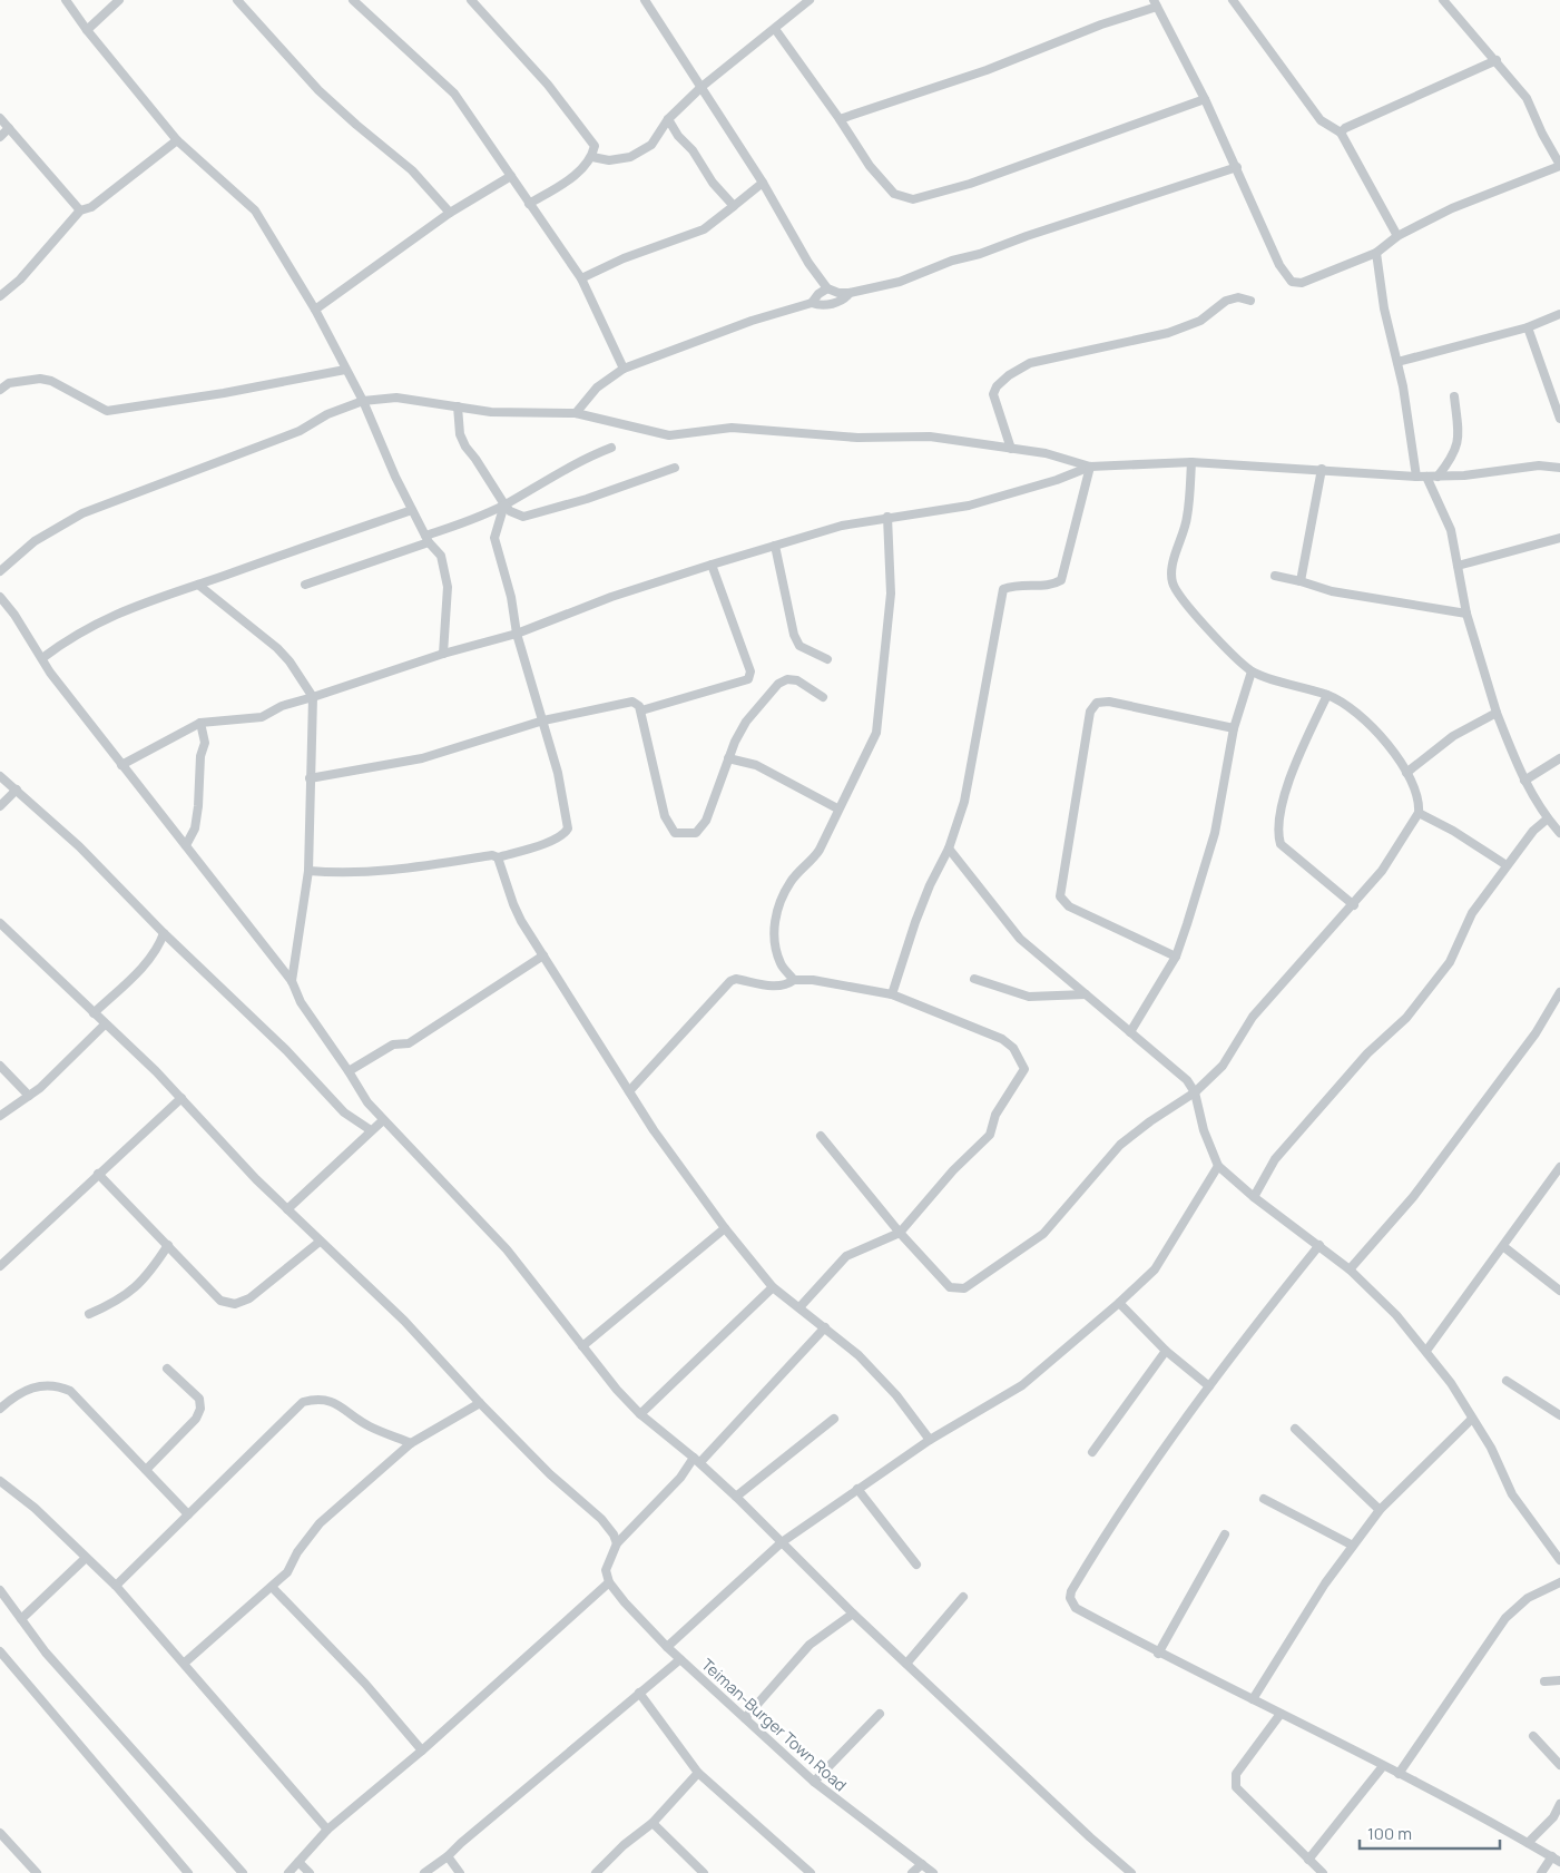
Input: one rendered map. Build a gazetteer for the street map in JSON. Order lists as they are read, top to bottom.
{
  "streets": {
    "street": ["Teiman-Burger Town Road"]
  },
  "scale_bar": "100 m"
}
